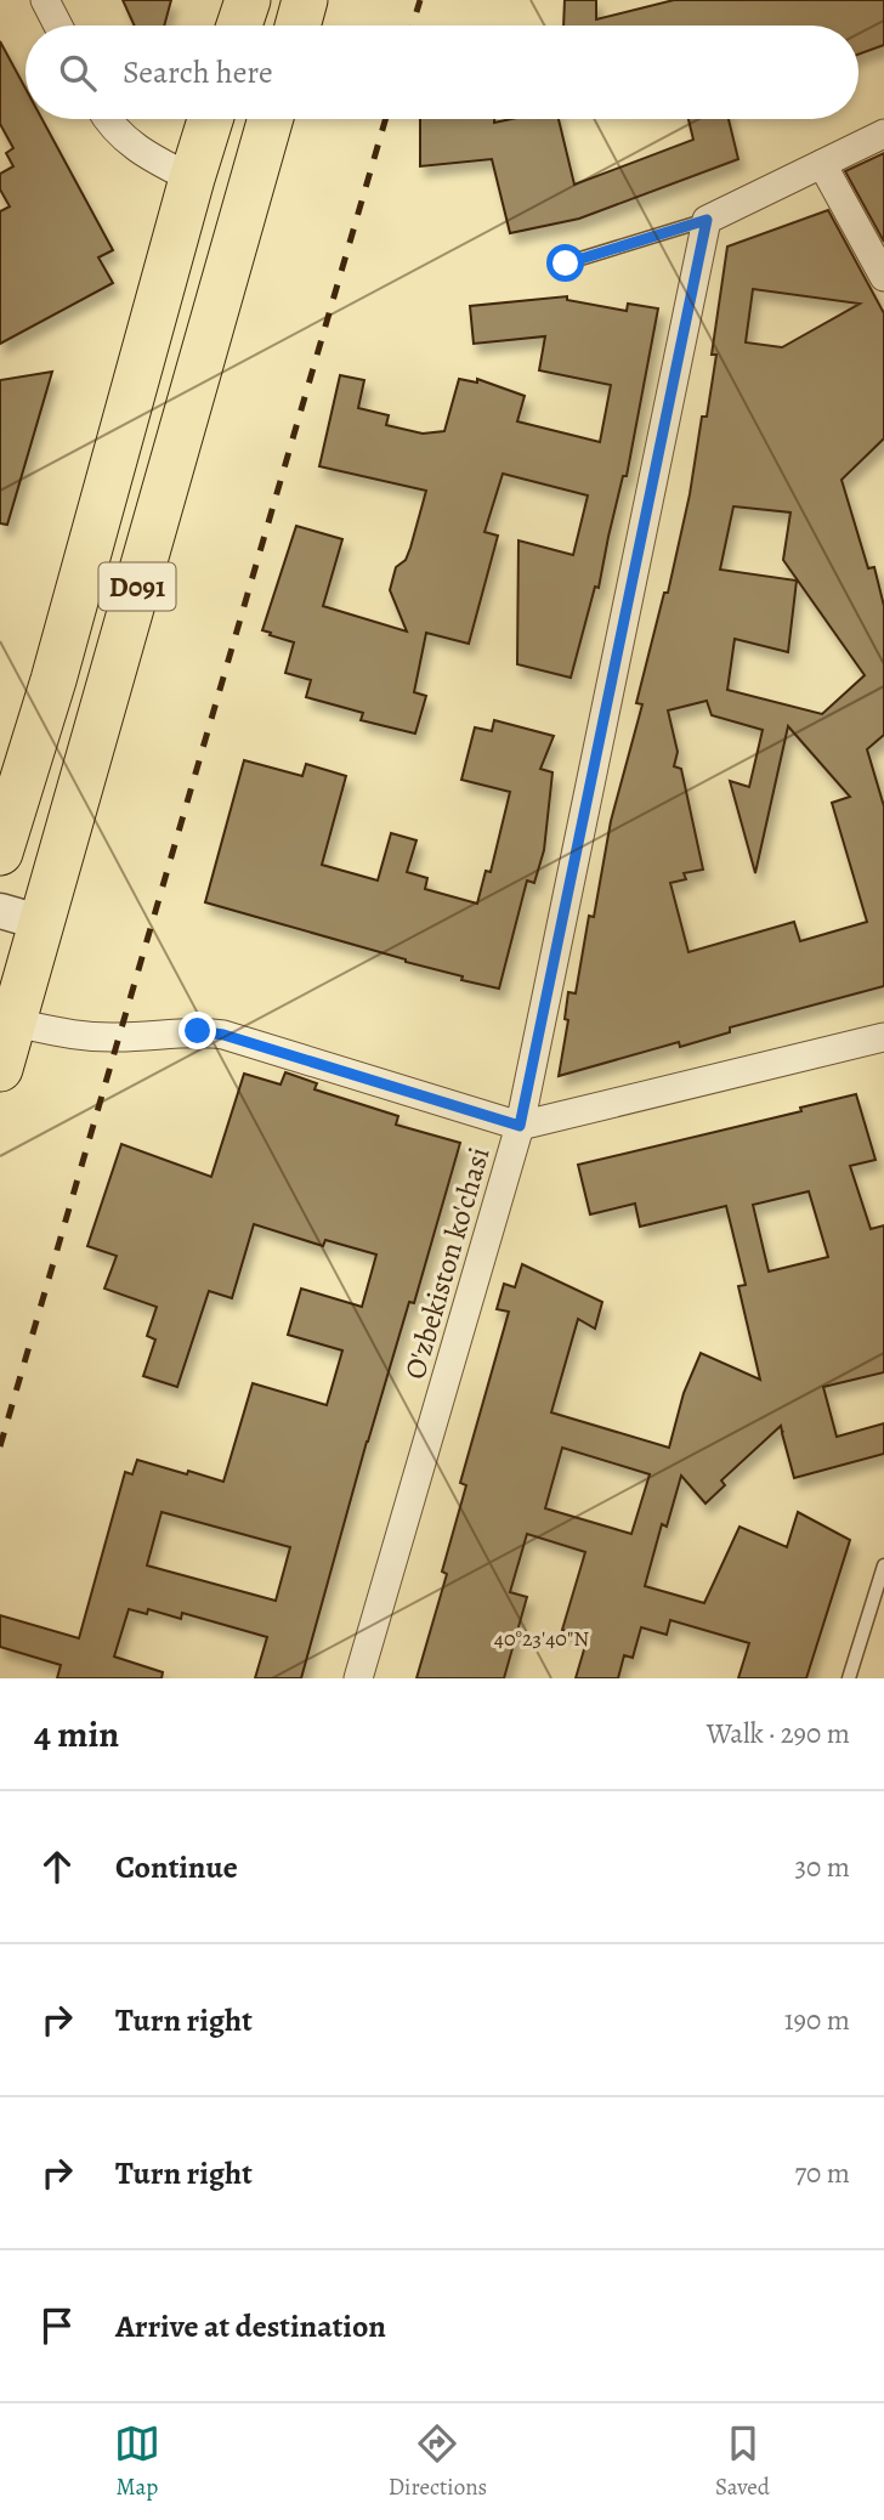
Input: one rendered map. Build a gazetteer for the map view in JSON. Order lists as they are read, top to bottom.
{
  "streets": {
    "highway": ["D091"],
    "street": ["O'zbekiston ko'chasi"]
  },
  "page": {
    "search": "Search here",
    "heading": ["4 min", "Walk · 290 m"],
    "list": [
      ["Continue", "30 m"],
      ["Turn right", "190 m"],
      ["Turn right", "70 m"],
      "Arrive at destination"
    ],
    "nav": ["Map", "Directions", "Saved"]
  },
  "coordinates": ["40°23'40\"N"]
}
